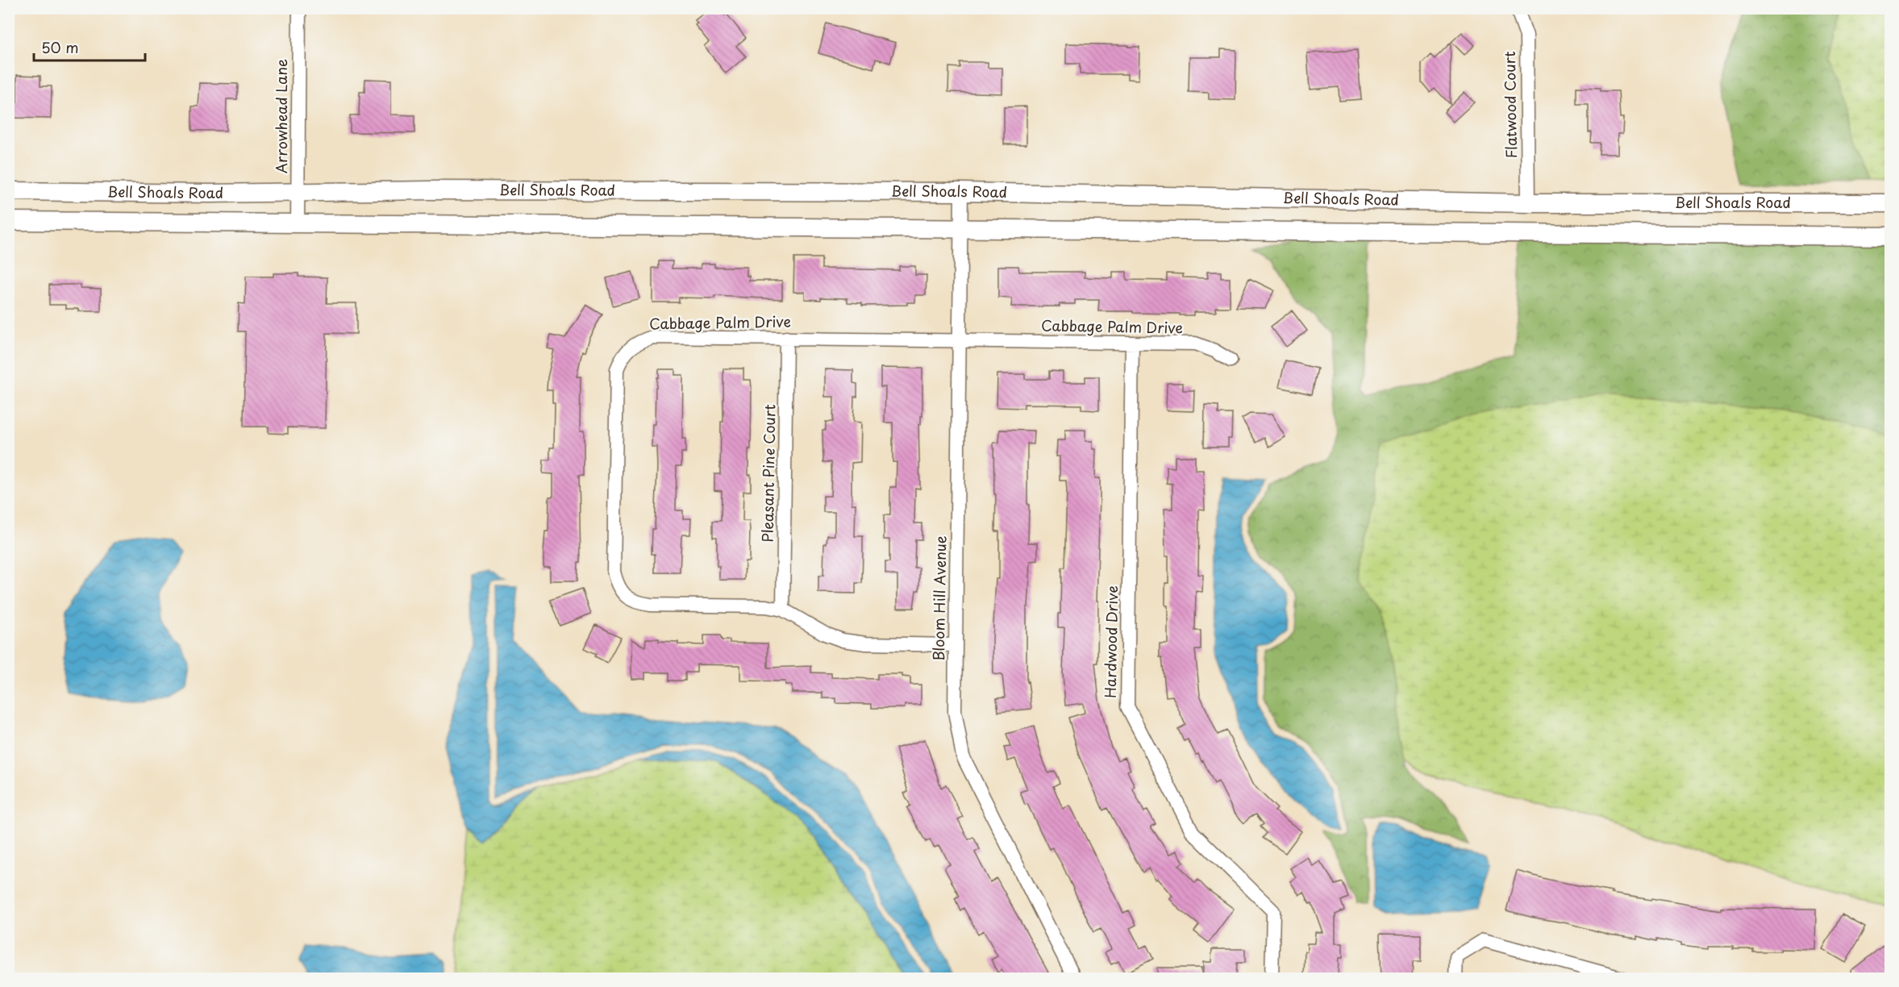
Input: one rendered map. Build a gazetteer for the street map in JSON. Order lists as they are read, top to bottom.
{
  "streets": {
    "main road": ["Bell Shoals Road"],
    "street": [
      "Flatwood Court",
      "Arrowhead Lane",
      "Cabbage Palm Drive",
      "Pleasant Pine Court",
      "Bloom Hill Avenue",
      "Hardwood Drive"
    ]
  },
  "crossings": [
    ["Flatwood Court", "Bell Shoals Road"],
    ["Arrowhead Lane", "Bell Shoals Road"],
    ["Bell Shoals Road", "Bloom Hill Avenue"],
    ["Cabbage Palm Drive", "Pleasant Pine Court"],
    ["Cabbage Palm Drive", "Bloom Hill Avenue"],
    ["Cabbage Palm Drive", "Hardwood Drive"]
  ],
  "scale_bar": "50 m"
}
